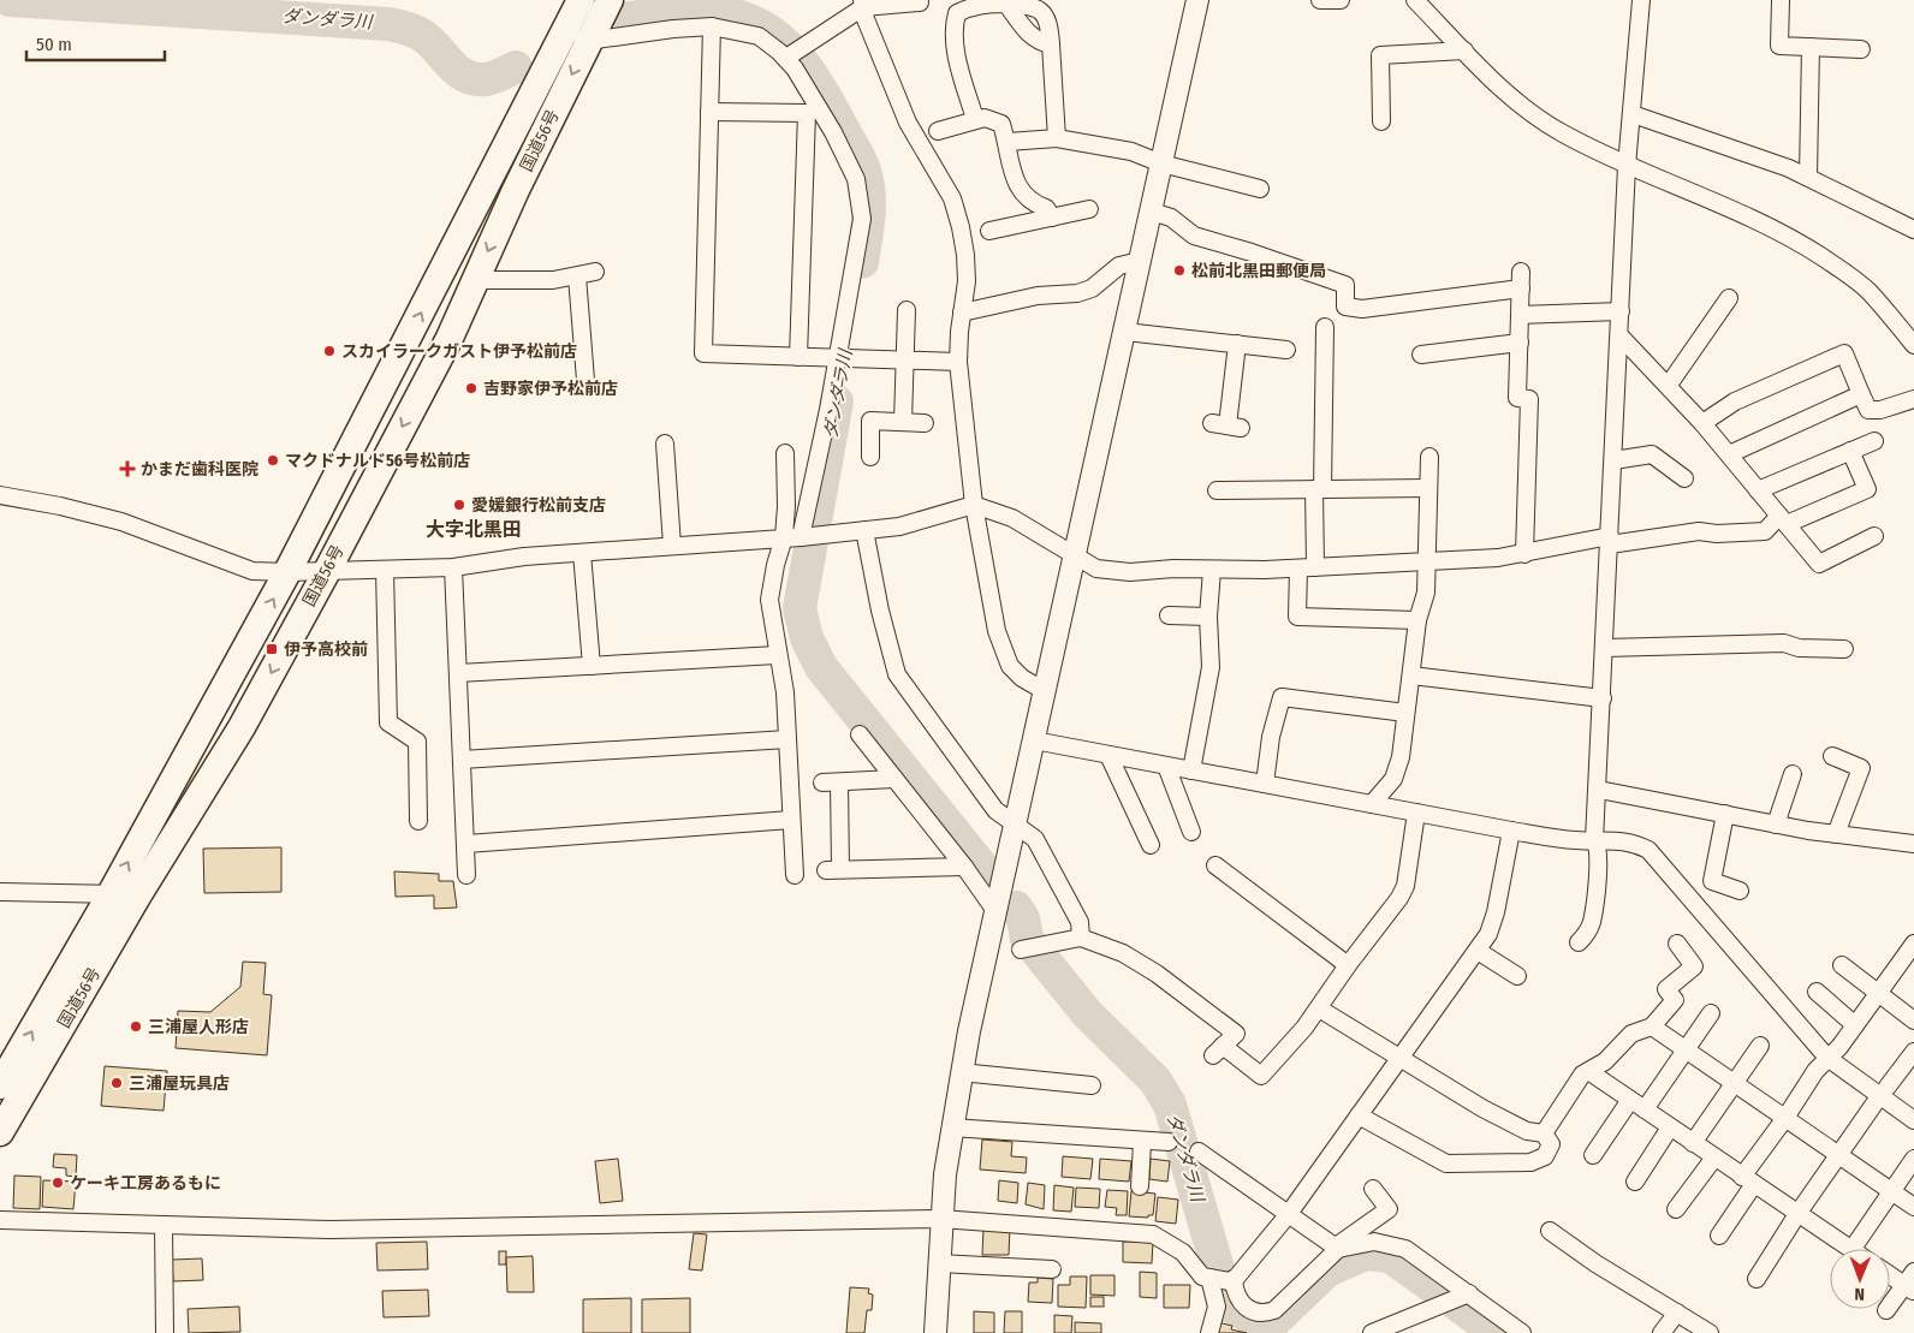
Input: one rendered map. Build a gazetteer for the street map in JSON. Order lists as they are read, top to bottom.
{
  "streets": {
    "highway": ["国道56号"]
  },
  "districts": ["大字北黒田"],
  "water": ["ダンダラ川"],
  "places": {
    "other": [
      "松前北黒田郵便局",
      "スカイラークガスト伊予松前店",
      "吉野家伊予松前店",
      "マクドナルド56号松前店",
      "愛媛銀行松前支店",
      "三浦屋人形店",
      "三浦屋玩具店",
      "ケーキ工房あるもに"
    ],
    "health": ["かまだ歯科医院"],
    "transit": ["伊予高校前"]
  },
  "scale_bar": "50 m",
  "north": "bottom"
}
